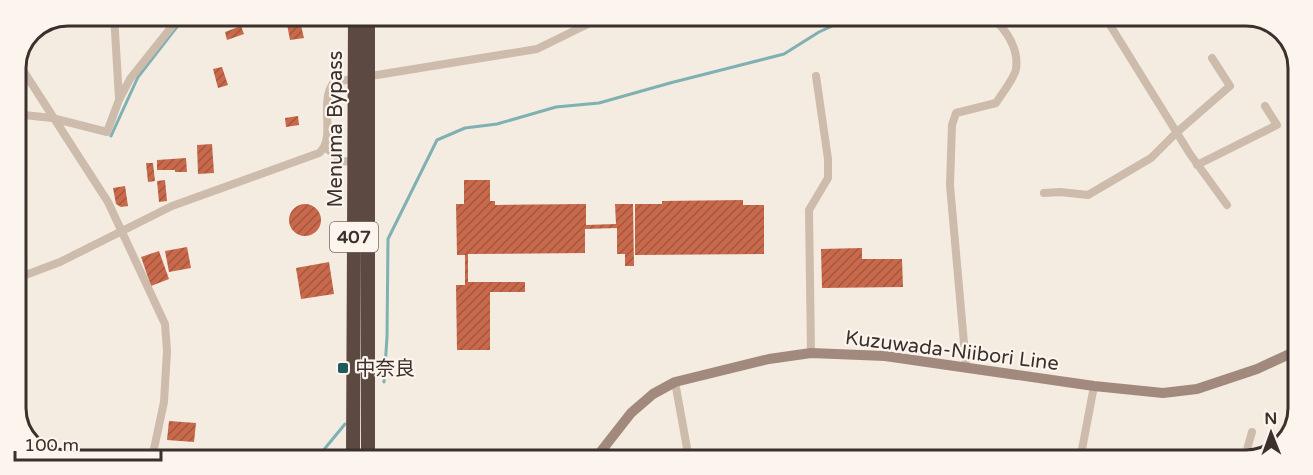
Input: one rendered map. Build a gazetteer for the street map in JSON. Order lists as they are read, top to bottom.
{
  "streets": {
    "highway": ["Menuma Bypass", "407"],
    "main road": ["Kuzuwada-Niibori Line"]
  },
  "places": {
    "transit": ["中奈良"]
  },
  "scale_bar": "100 m",
  "north": "top"
}
